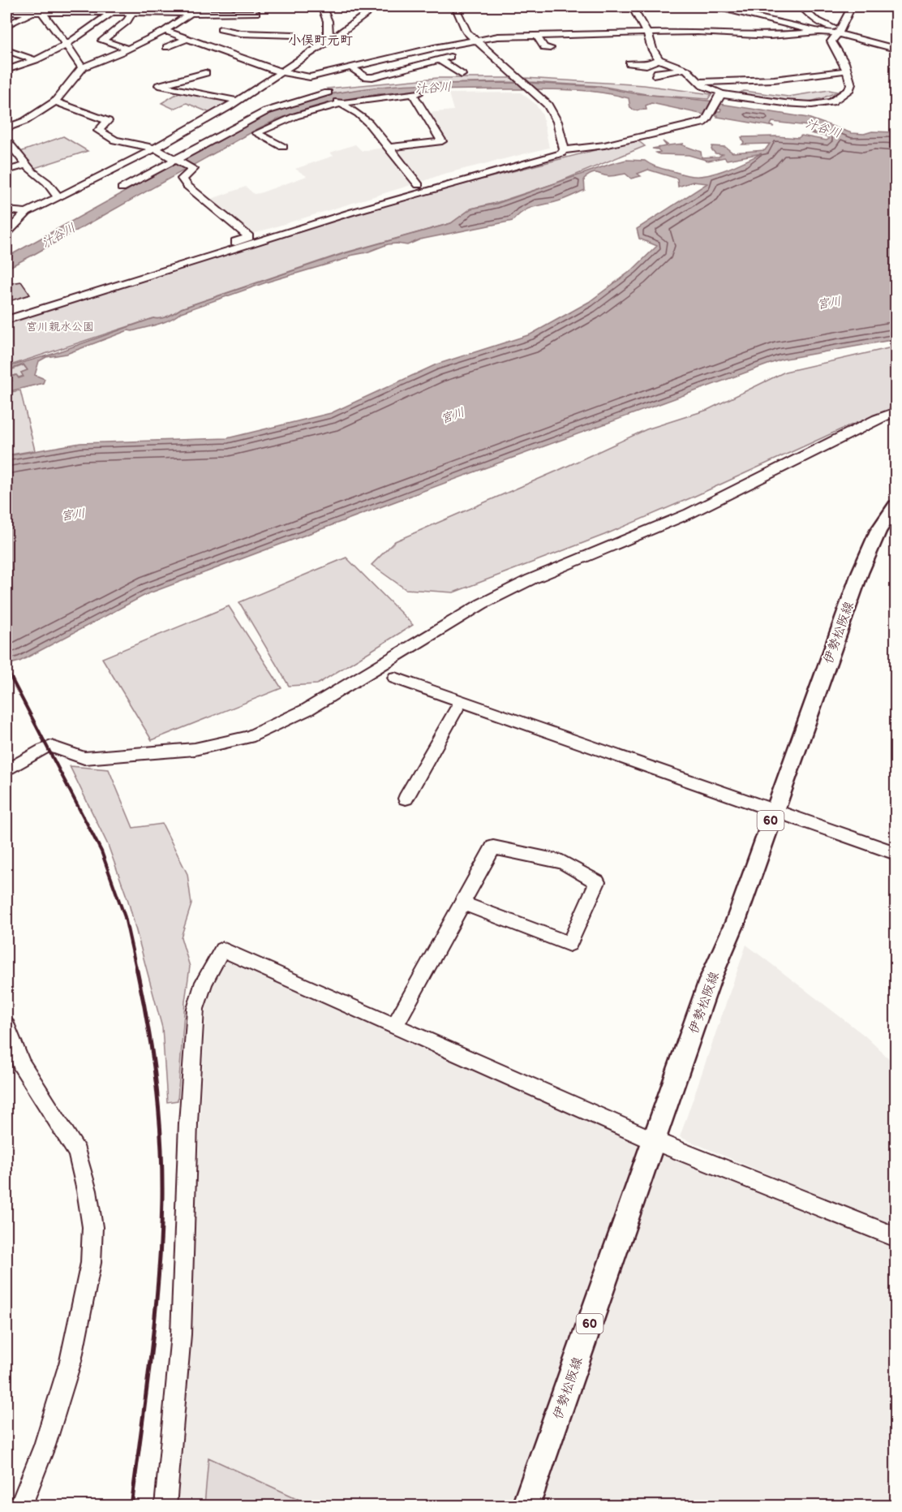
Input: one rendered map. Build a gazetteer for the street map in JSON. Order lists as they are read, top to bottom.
{
  "streets": {
    "main road": ["伊勢松阪線", "60"]
  },
  "districts": ["小俣町元町"],
  "water": ["汁谷川", "宮川"],
  "parks": ["宮川親水公園"]
}
